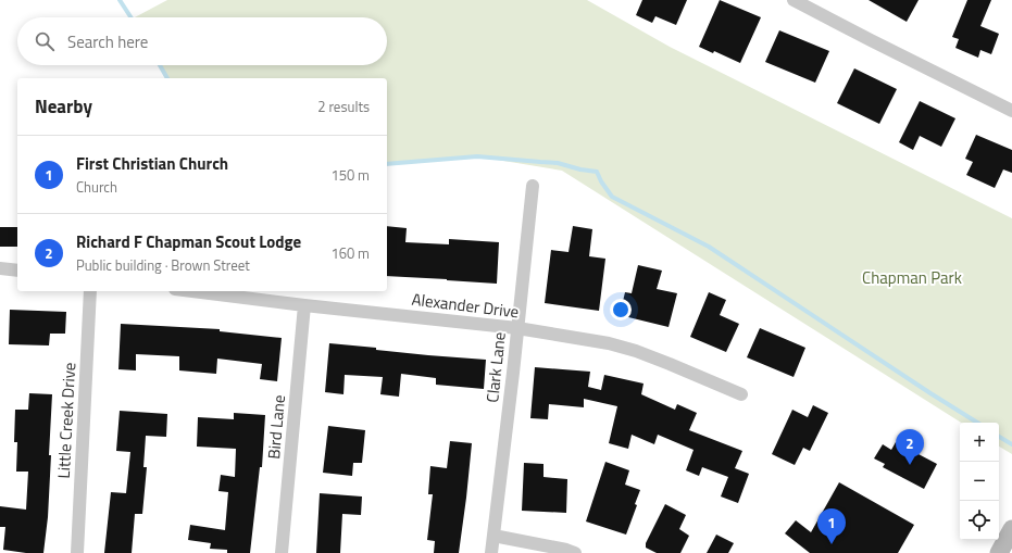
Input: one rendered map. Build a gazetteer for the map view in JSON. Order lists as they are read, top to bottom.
{
  "streets": {
    "street": [
      "Alexander Drive",
      "Clark Lane",
      "Little Creek Drive",
      "Bird Lane"
    ]
  },
  "crossings": [
    ["Alexander Drive", "Clark Lane"],
    ["Alexander Drive", "Bird Lane"]
  ],
  "parks": ["Chapman Park"],
  "page": {
    "search": "Search here",
    "heading": ["Nearby", "2 results"],
    "list": [
      {
        "mark": "1",
        "name": "First Christian Church",
        "note": "Church",
        "value": "150 m"
      },
      {
        "mark": "2",
        "name": "Richard F Chapman Scout Lodge",
        "note": "Public building · Brown Street",
        "value": "160 m"
      }
    ],
    "map_buttons": ["+", "−"],
    "pins": ["2", "1"]
  }
}
